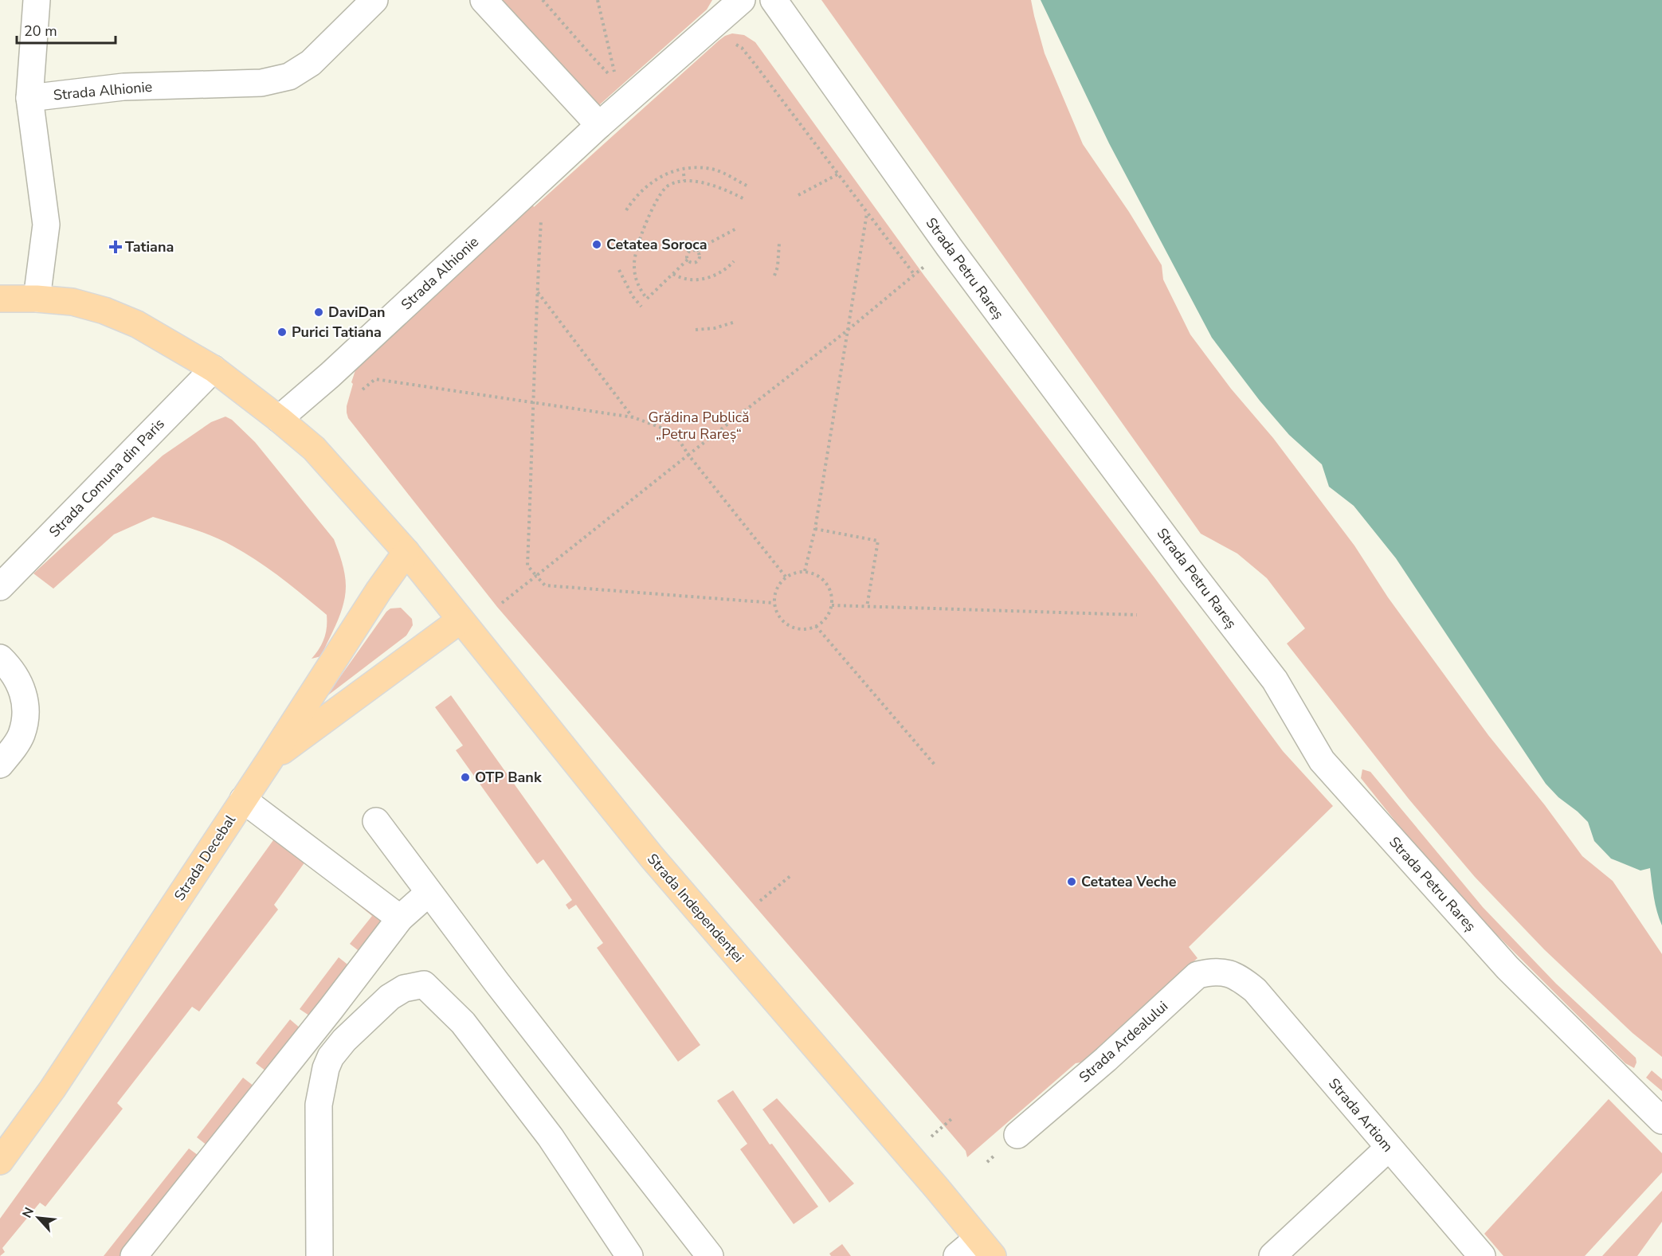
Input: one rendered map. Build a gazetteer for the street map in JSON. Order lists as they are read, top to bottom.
{
  "streets": {
    "main road": ["Strada Decebal", "Strada Independenței"],
    "street": [
      "Strada Alhionie",
      "Strada Petru Rareș",
      "Strada Comuna din Paris",
      "Strada Ardealului",
      "Strada Artiom"
    ]
  },
  "crossings": [
    ["Strada Decebal", "Strada Independenței"],
    ["Strada Ardealului", "Strada Artiom"]
  ],
  "parks": ["Grădina Publică „Petru Rareș“"],
  "places": {
    "other": [
      "Cetatea Soroca",
      "DaviDan",
      "Purici Tatiana",
      "OTP Bank",
      "Cetatea Veche"
    ],
    "health": ["Tatiana"]
  },
  "scale_bar": "20 m",
  "north": "top left"
}
